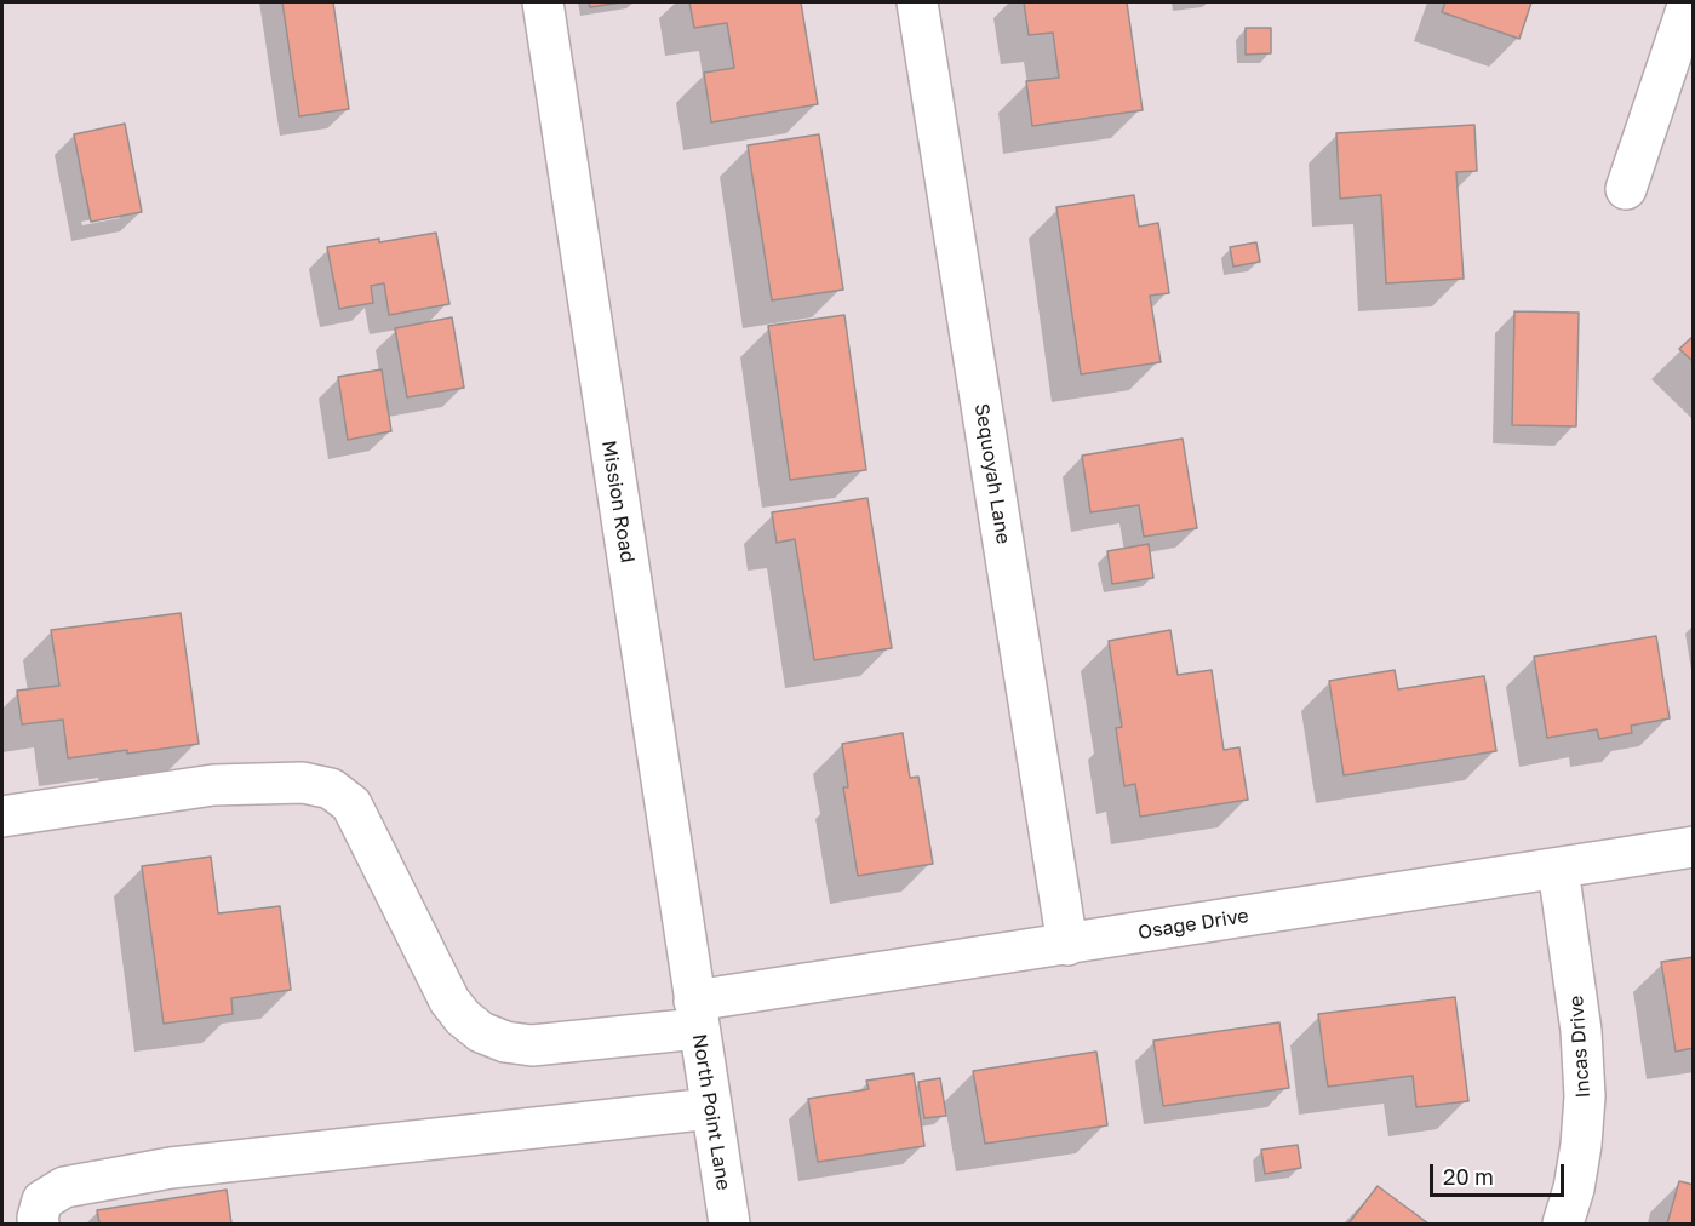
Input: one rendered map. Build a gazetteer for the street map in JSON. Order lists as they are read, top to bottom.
{
  "streets": {
    "street": [
      "Sequoyah Lane",
      "Mission Road",
      "Osage Drive",
      "Incas Drive",
      "North Point Lane"
    ]
  },
  "crossings": [
    ["Sequoyah Lane", "Osage Drive"],
    ["Mission Road", "Osage Drive"],
    ["Mission Road", "North Point Lane"],
    ["Osage Drive", "Incas Drive"],
    ["Osage Drive", "North Point Lane"]
  ],
  "scale_bar": "20 m"
}
